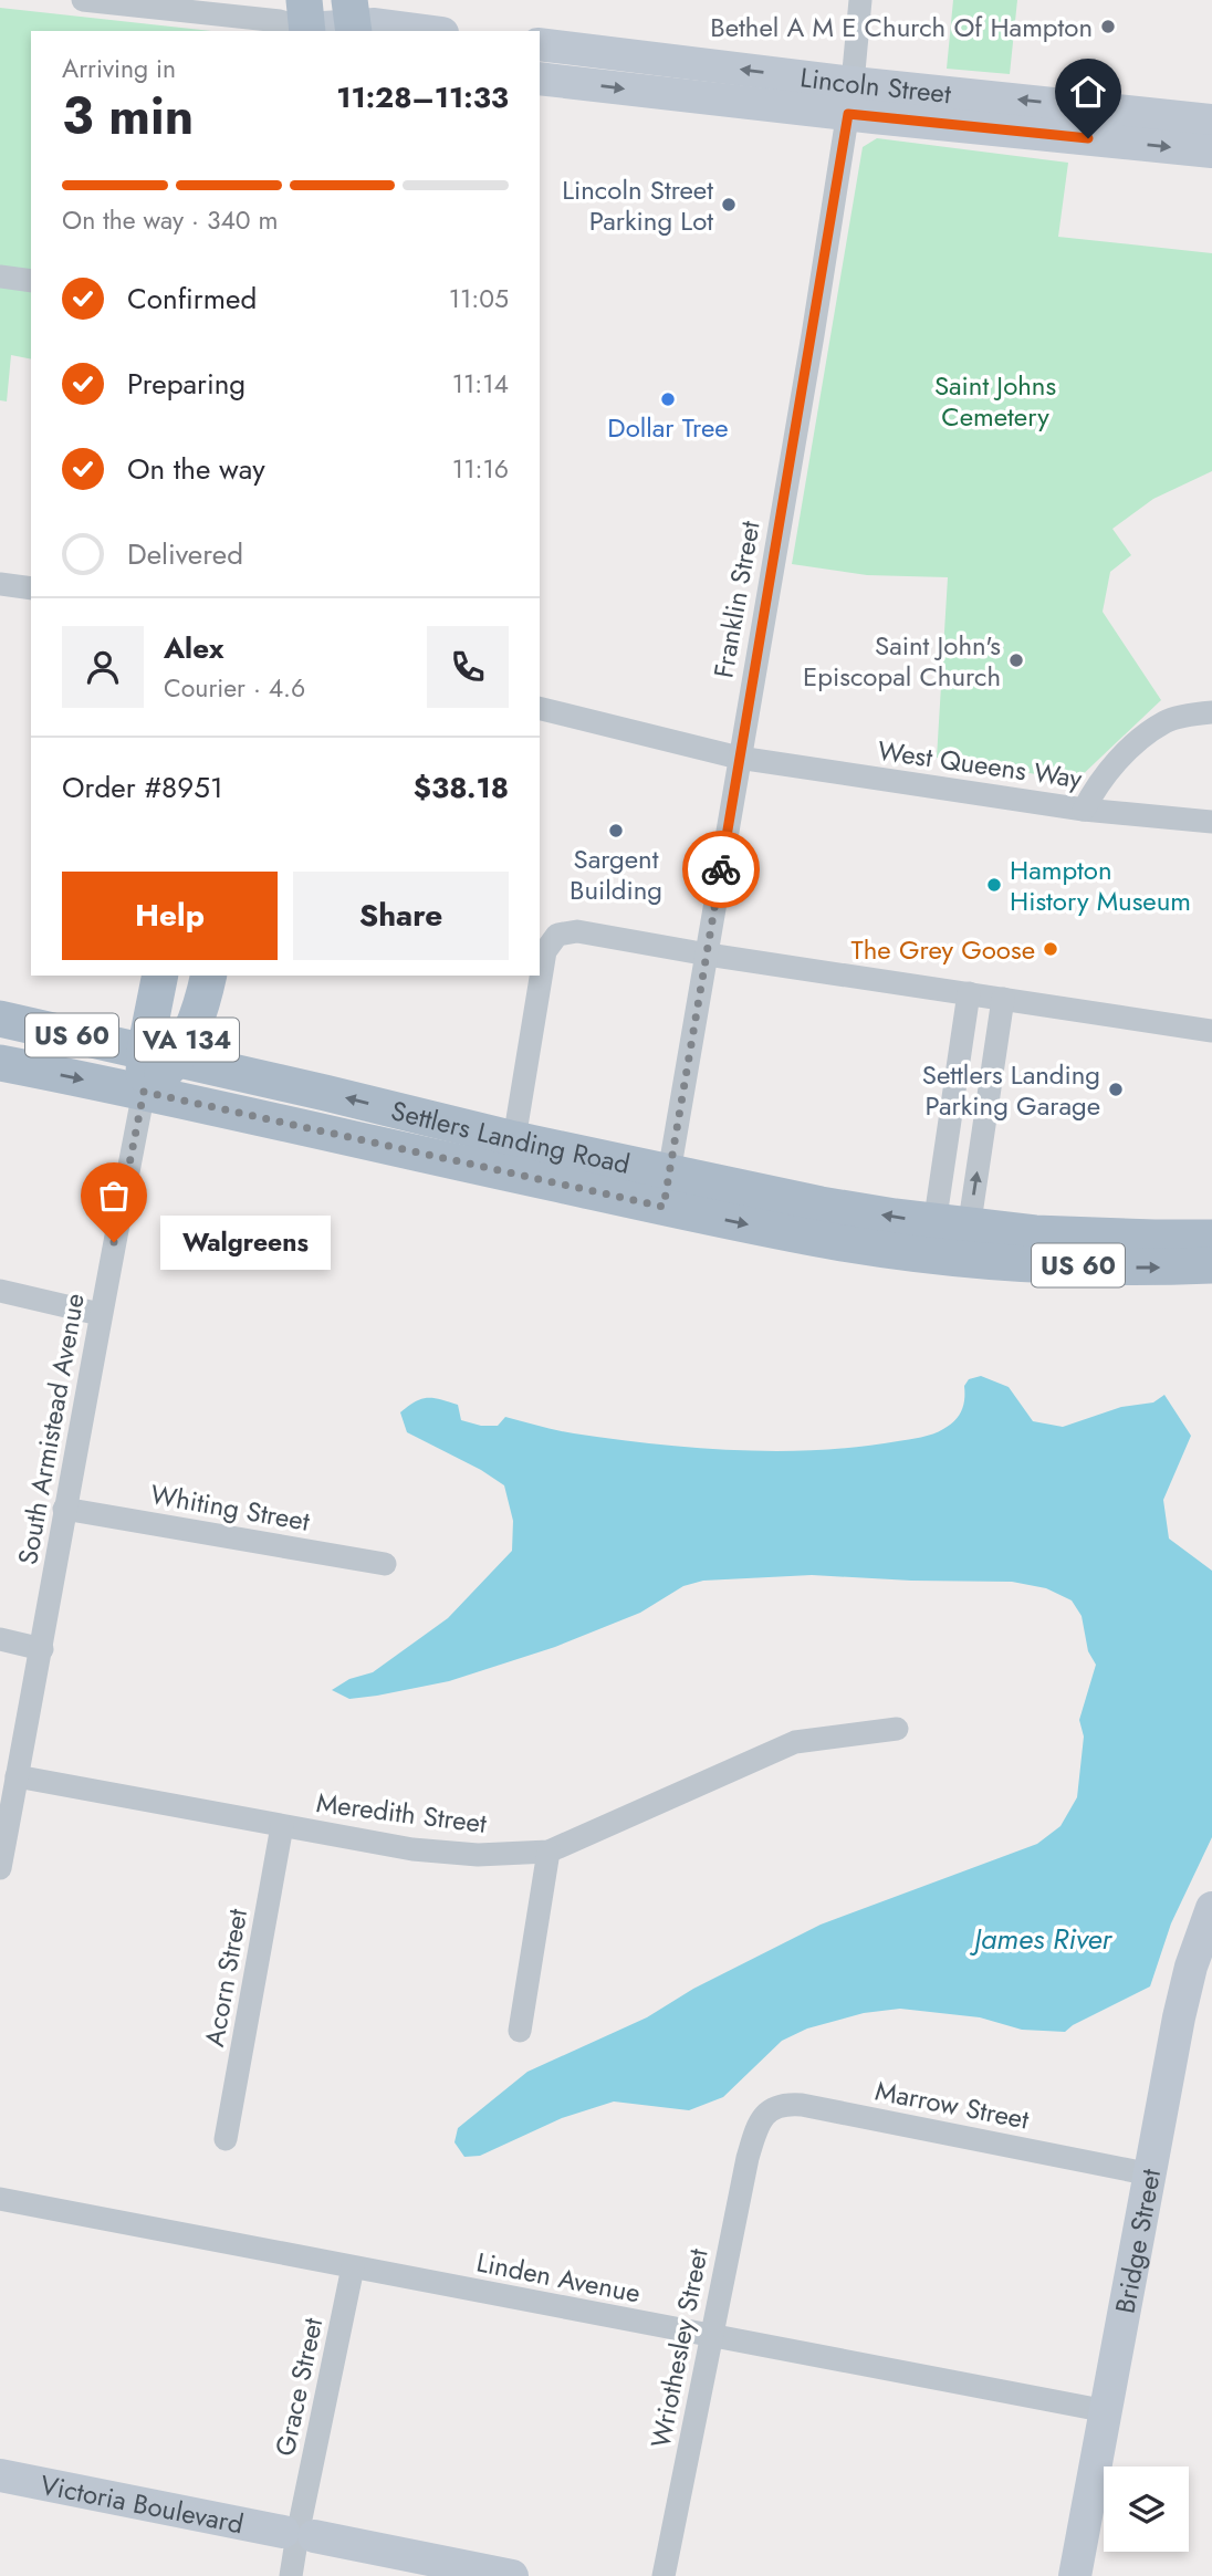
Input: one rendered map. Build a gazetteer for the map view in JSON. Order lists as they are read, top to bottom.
{
  "streets": {
    "main road": ["US 60", "VA 134", "Settlers Landing Road"],
    "street": [
      "Lincoln Street",
      "Franklin Street",
      "West Queens Way",
      "South Armistead Avenue",
      "Whiting Street",
      "Meredith Street",
      "Acorn Street",
      "Marrow Street",
      "Bridge Street",
      "Linden Avenue",
      "Wriothesley Street",
      "Grace Street",
      "Victoria Boulevard"
    ]
  },
  "crossings": [
    ["Lincoln Street", "Franklin Street"],
    ["Franklin Street", "West Queens Way"],
    ["Franklin Street", "Settlers Landing Road"],
    ["VA 134", "Settlers Landing Road"],
    ["VA 134", "South Armistead Avenue"],
    ["Settlers Landing Road", "South Armistead Avenue"],
    ["South Armistead Avenue", "Whiting Street"],
    ["South Armistead Avenue", "Meredith Street"],
    ["Meredith Street", "Acorn Street"],
    ["Marrow Street", "Bridge Street"],
    ["Marrow Street", "Wriothesley Street"],
    ["Bridge Street", "Linden Avenue"],
    ["Linden Avenue", "Wriothesley Street"],
    ["Linden Avenue", "Grace Street"],
    ["Grace Street", "Victoria Boulevard"]
  ],
  "water": ["James River"],
  "parks": ["Saint Johns Cemetery"],
  "places": [
    "Bethel A M E Church Of Hampton",
    "Lincoln Street Parking Lot",
    "Dollar Tree",
    "Saint John's Episcopal Church",
    "Sargent Building",
    "Hampton History Museum",
    "The Grey Goose",
    "Settlers Landing Parking Garage",
    "Walgreens"
  ],
  "page": {
    "heading": ["3 min", "Arriving in", "11:28–11:33"],
    "panel": [
      "Alex",
      "Courier · 4.6",
      "Order #8951",
      "$38.18"
    ],
    "bar": "On the way · 340 m",
    "list": [
      ["Confirmed", "11:05"],
      ["Preparing", "11:14"],
      ["On the way", "11:16"],
      "Delivered"
    ],
    "buttons": ["Help", "Share"],
    "bubble": "Walgreens"
  }
}
